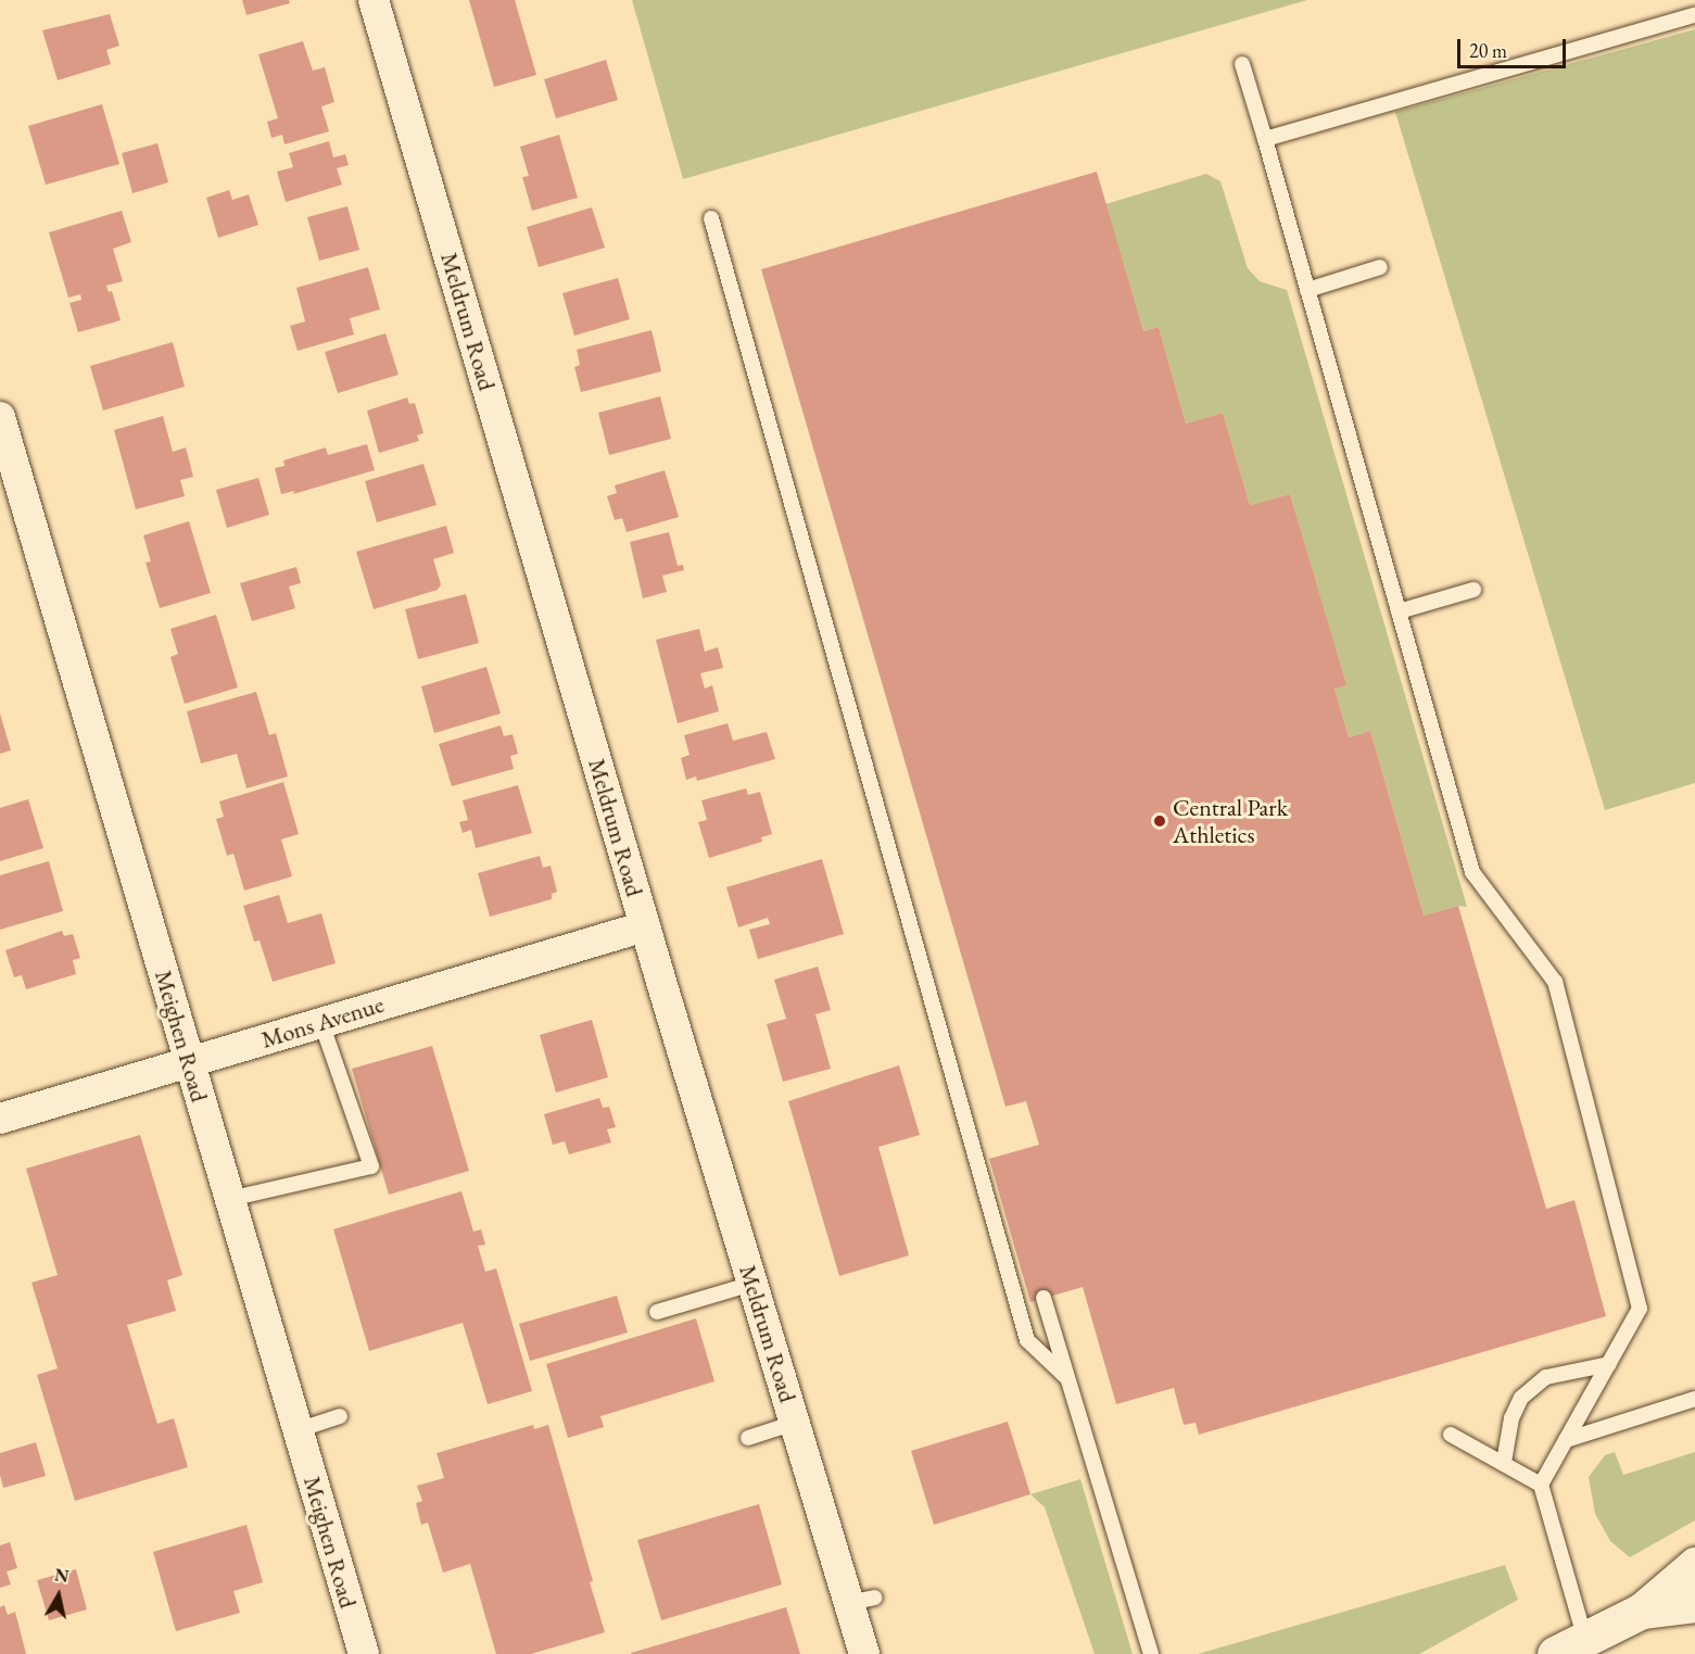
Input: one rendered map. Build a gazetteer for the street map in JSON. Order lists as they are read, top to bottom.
{
  "streets": {
    "street": ["Meldrum Road", "Mons Avenue", "Meighen Road"]
  },
  "crossings": [
    ["Meldrum Road", "Mons Avenue"],
    ["Mons Avenue", "Meighen Road"]
  ],
  "places": ["Central Park Athletics"],
  "scale_bar": "20 m",
  "north": "top"
}
